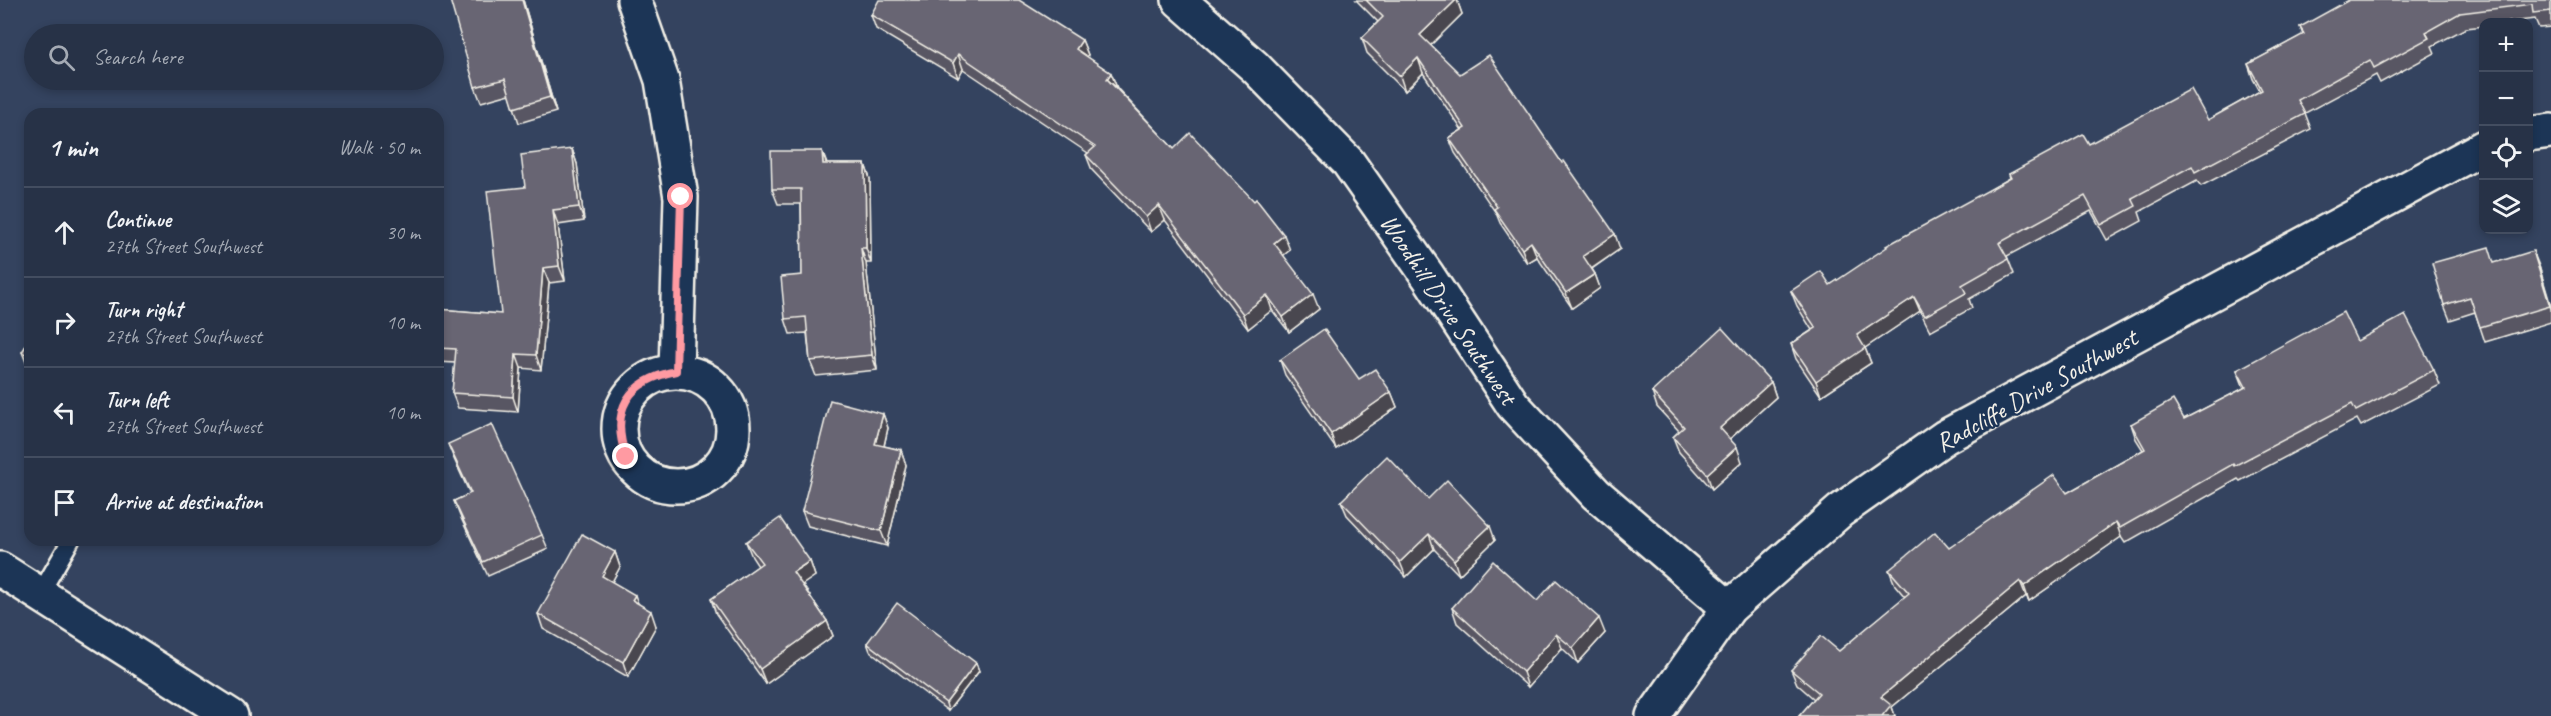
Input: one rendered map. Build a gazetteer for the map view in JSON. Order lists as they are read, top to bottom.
{
  "streets": {
    "street": ["Woodhill Drive Southwest", "Radcliffe Drive Southwest"]
  },
  "crossings": [
    ["Woodhill Drive Southwest", "Radcliffe Drive Southwest"]
  ],
  "page": {
    "map_buttons": ["+", "−"],
    "search": "Search here",
    "heading": ["1 min", "Walk · 50 m"],
    "list": [
      ["Continue", "27th Street Southwest", "30 m"],
      ["Turn right", "27th Street Southwest", "10 m"],
      ["Turn left", "27th Street Southwest", "10 m"],
      "Arrive at destination"
    ]
  }
}
